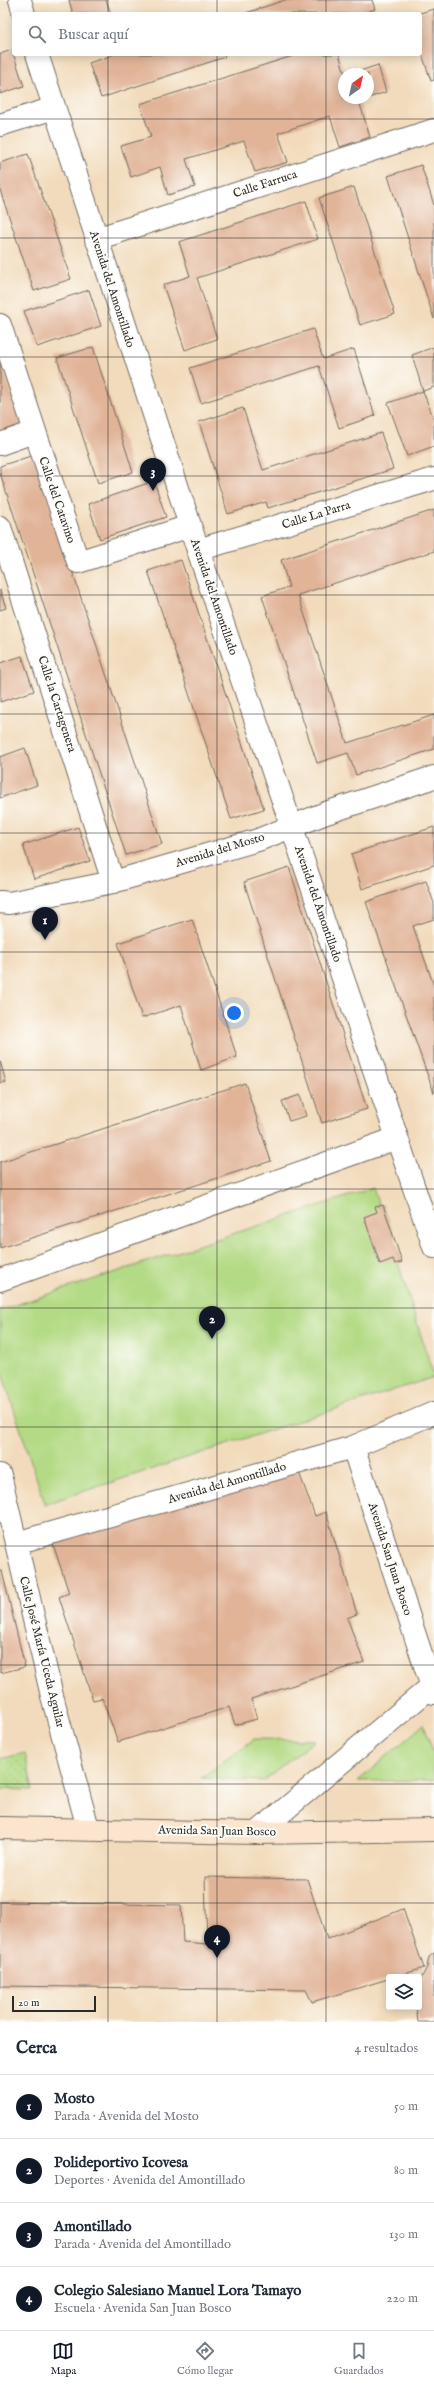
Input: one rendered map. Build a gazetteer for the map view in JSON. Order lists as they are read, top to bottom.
{
  "streets": {
    "main road": ["Avenida San Juan Bosco"],
    "street": [
      "Calle Farruca",
      "Avenida del Amontillado",
      "Calle del Catavino",
      "Calle La Parra",
      "Calle la Cartagenera",
      "Avenida del Mosto",
      "Calle José María Uceda Aguilar"
    ]
  },
  "crossings": [
    ["Calle Farruca", "Avenida del Amontillado"],
    ["Avenida del Amontillado", "Calle del Catavino"],
    ["Avenida del Amontillado", "Calle La Parra"],
    ["Avenida del Amontillado", "Avenida del Mosto"],
    ["Avenida del Amontillado", "Avenida San Juan Bosco"],
    ["Avenida del Amontillado", "Calle José María Uceda Aguilar"],
    ["Calle la Cartagenera", "Avenida del Mosto"],
    ["Avenida San Juan Bosco", "Calle José María Uceda Aguilar"]
  ],
  "scale_bar": "20 m",
  "north": "top right",
  "page": {
    "search": "Buscar aquí",
    "pins": [
      "3",
      "1",
      "2",
      "4"
    ],
    "scale": "20 m",
    "heading": ["Cerca", "4 resultados"],
    "list": [
      {
        "mark": "1",
        "name": "Mosto",
        "note": "Parada · Avenida del Mosto",
        "value": "50 m"
      },
      {
        "mark": "2",
        "name": "Polideportivo Icovesa",
        "note": "Deportes · Avenida del Amontillado",
        "value": "80 m"
      },
      {
        "mark": "3",
        "name": "Amontillado",
        "note": "Parada · Avenida del Amontillado",
        "value": "130 m"
      },
      {
        "mark": "4",
        "name": "Colegio Salesiano Manuel Lora Tamayo",
        "note": "Escuela · Avenida San Juan Bosco",
        "value": "220 m"
      }
    ],
    "nav": ["Mapa", "Cómo llegar", "Guardados"]
  }
}
